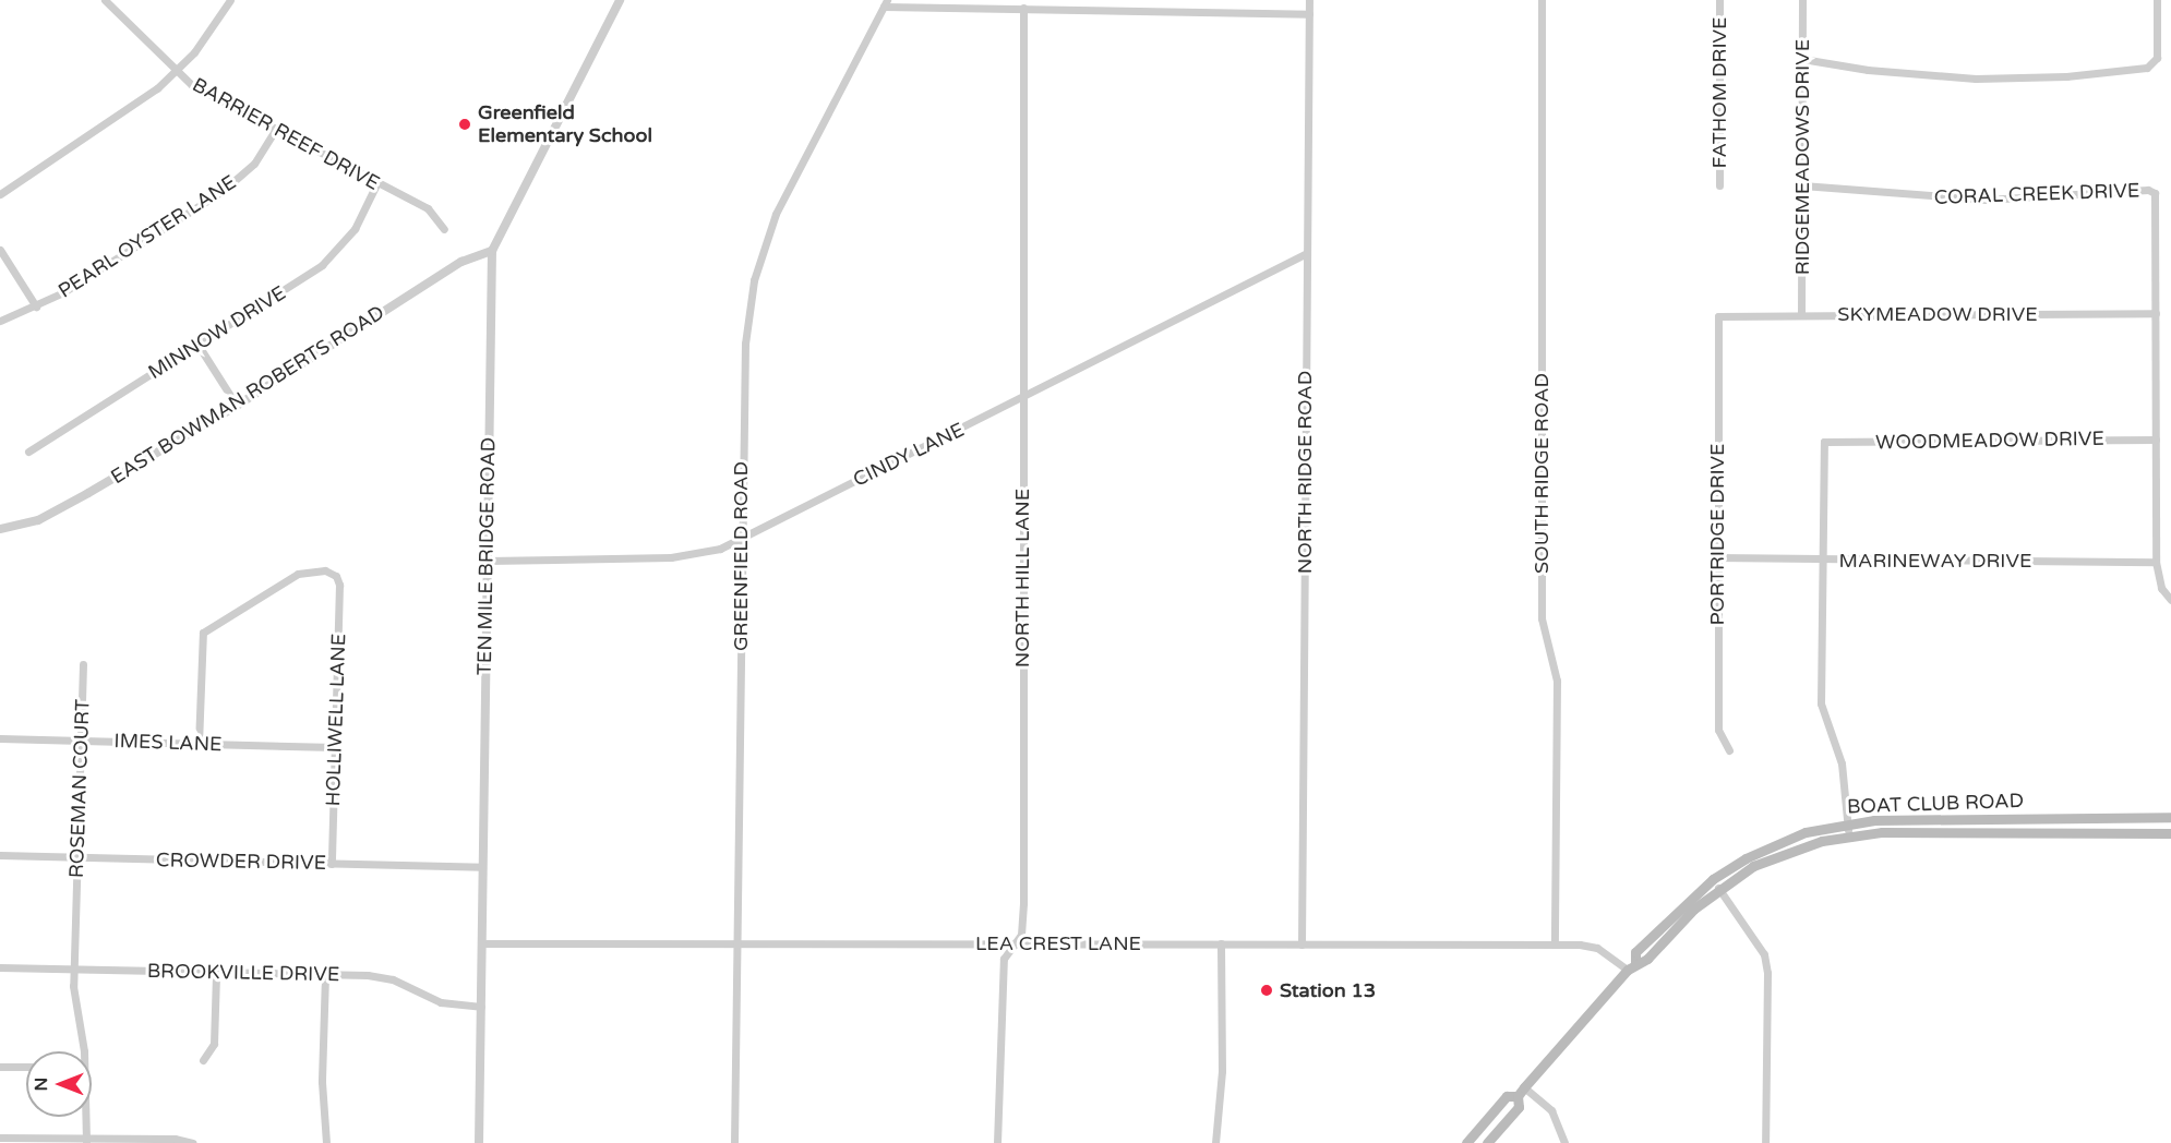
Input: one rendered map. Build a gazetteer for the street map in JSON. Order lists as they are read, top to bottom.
{
  "streets": {
    "main road": ["BOAT CLUB ROAD"],
    "street": [
      "FATHOM DRIVE",
      "BARRIER REEF DRIVE",
      "RIDGEMEADOWS DRIVE",
      "CORAL CREEK DRIVE",
      "PEARL OYSTER LANE",
      "SKYMEADOW DRIVE",
      "MINNOW DRIVE",
      "EAST BOWMAN ROBERTS ROAD",
      "WOODMEADOW DRIVE",
      "CINDY LANE",
      "NORTH RIDGE ROAD",
      "SOUTH RIDGE ROAD",
      "PORTRIDGE DRIVE",
      "TEN MILE BRIDGE ROAD",
      "GREENFIELD ROAD",
      "MARINEWAY DRIVE",
      "NORTH HILL LANE",
      "HOLLIWELL LANE",
      "IMES LANE",
      "ROSEMAN COURT",
      "CROWDER DRIVE",
      "LEA CREST LANE",
      "BROOKVILLE DRIVE"
    ]
  },
  "crossings": [
    ["BARRIER REEF DRIVE", "PEARL OYSTER LANE"],
    ["BARRIER REEF DRIVE", "MINNOW DRIVE"],
    ["RIDGEMEADOWS DRIVE", "CORAL CREEK DRIVE"],
    ["RIDGEMEADOWS DRIVE", "SKYMEADOW DRIVE"],
    ["CORAL CREEK DRIVE", "SKYMEADOW DRIVE"],
    ["SKYMEADOW DRIVE", "PORTRIDGE DRIVE"],
    ["EAST BOWMAN ROBERTS ROAD", "TEN MILE BRIDGE ROAD"],
    ["WOODMEADOW DRIVE", "MARINEWAY DRIVE"],
    ["CINDY LANE", "NORTH RIDGE ROAD"],
    ["CINDY LANE", "TEN MILE BRIDGE ROAD"],
    ["CINDY LANE", "GREENFIELD ROAD"],
    ["CINDY LANE", "NORTH HILL LANE"],
    ["NORTH RIDGE ROAD", "LEA CREST LANE"],
    ["SOUTH RIDGE ROAD", "LEA CREST LANE"],
    ["PORTRIDGE DRIVE", "MARINEWAY DRIVE"],
    ["TEN MILE BRIDGE ROAD", "CROWDER DRIVE"],
    ["TEN MILE BRIDGE ROAD", "LEA CREST LANE"],
    ["TEN MILE BRIDGE ROAD", "BROOKVILLE DRIVE"],
    ["GREENFIELD ROAD", "LEA CREST LANE"],
    ["NORTH HILL LANE", "LEA CREST LANE"],
    ["HOLLIWELL LANE", "IMES LANE"],
    ["HOLLIWELL LANE", "CROWDER DRIVE"],
    ["IMES LANE", "ROSEMAN COURT"],
    ["ROSEMAN COURT", "CROWDER DRIVE"],
    ["ROSEMAN COURT", "BROOKVILLE DRIVE"],
    ["BOAT CLUB ROAD", "LEA CREST LANE"]
  ],
  "places": ["Greenfield Elementary School", "Station 13"],
  "north": "left"
}
